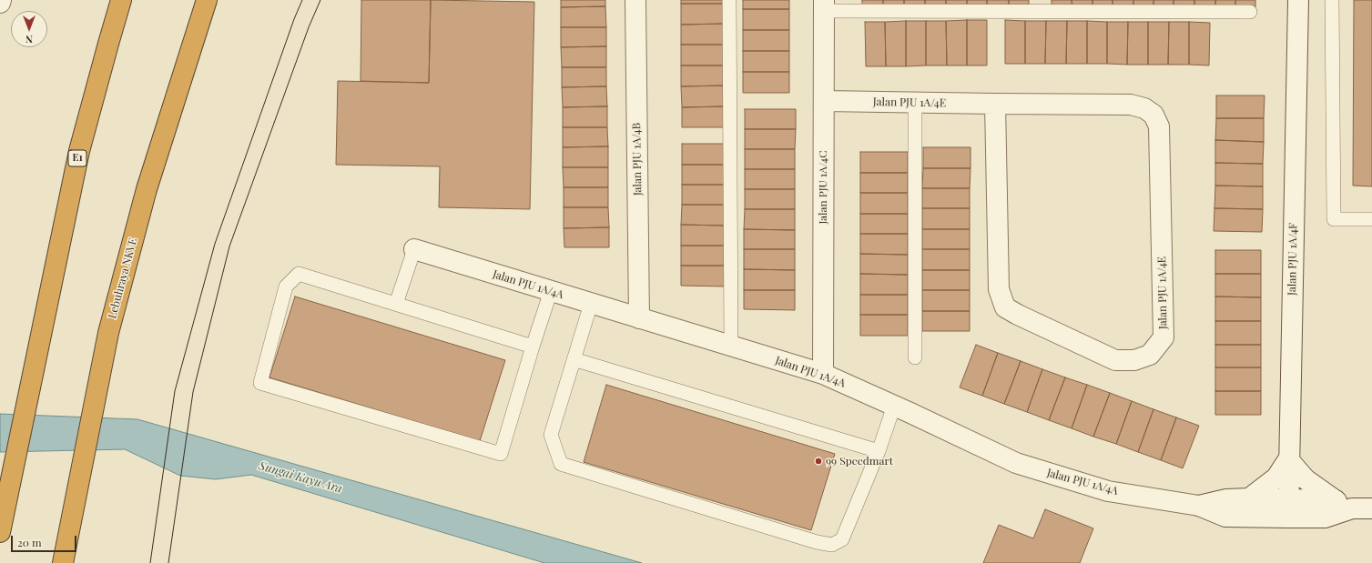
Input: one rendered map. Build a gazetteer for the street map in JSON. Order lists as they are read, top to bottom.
{
  "streets": {
    "highway": ["E1", "Lebuhraya NKVE"],
    "street": [
      "Jalan PJU 1A/4E",
      "Jalan PJU 1A/4B",
      "Jalan PJU 1A/4C",
      "Jalan PJU 1A/4F",
      "Jalan PJU 1A/4A"
    ]
  },
  "crossings": [
    ["Jalan PJU 1A/4E", "Jalan PJU 1A/4C"],
    ["Jalan PJU 1A/4B", "Jalan PJU 1A/4A"],
    ["Jalan PJU 1A/4C", "Jalan PJU 1A/4A"],
    ["Jalan PJU 1A/4F", "Jalan PJU 1A/4A"]
  ],
  "water": ["Sungai Kayu Ara"],
  "places": ["99 Speedmart"],
  "scale_bar": "20 m",
  "north": "bottom"
}
